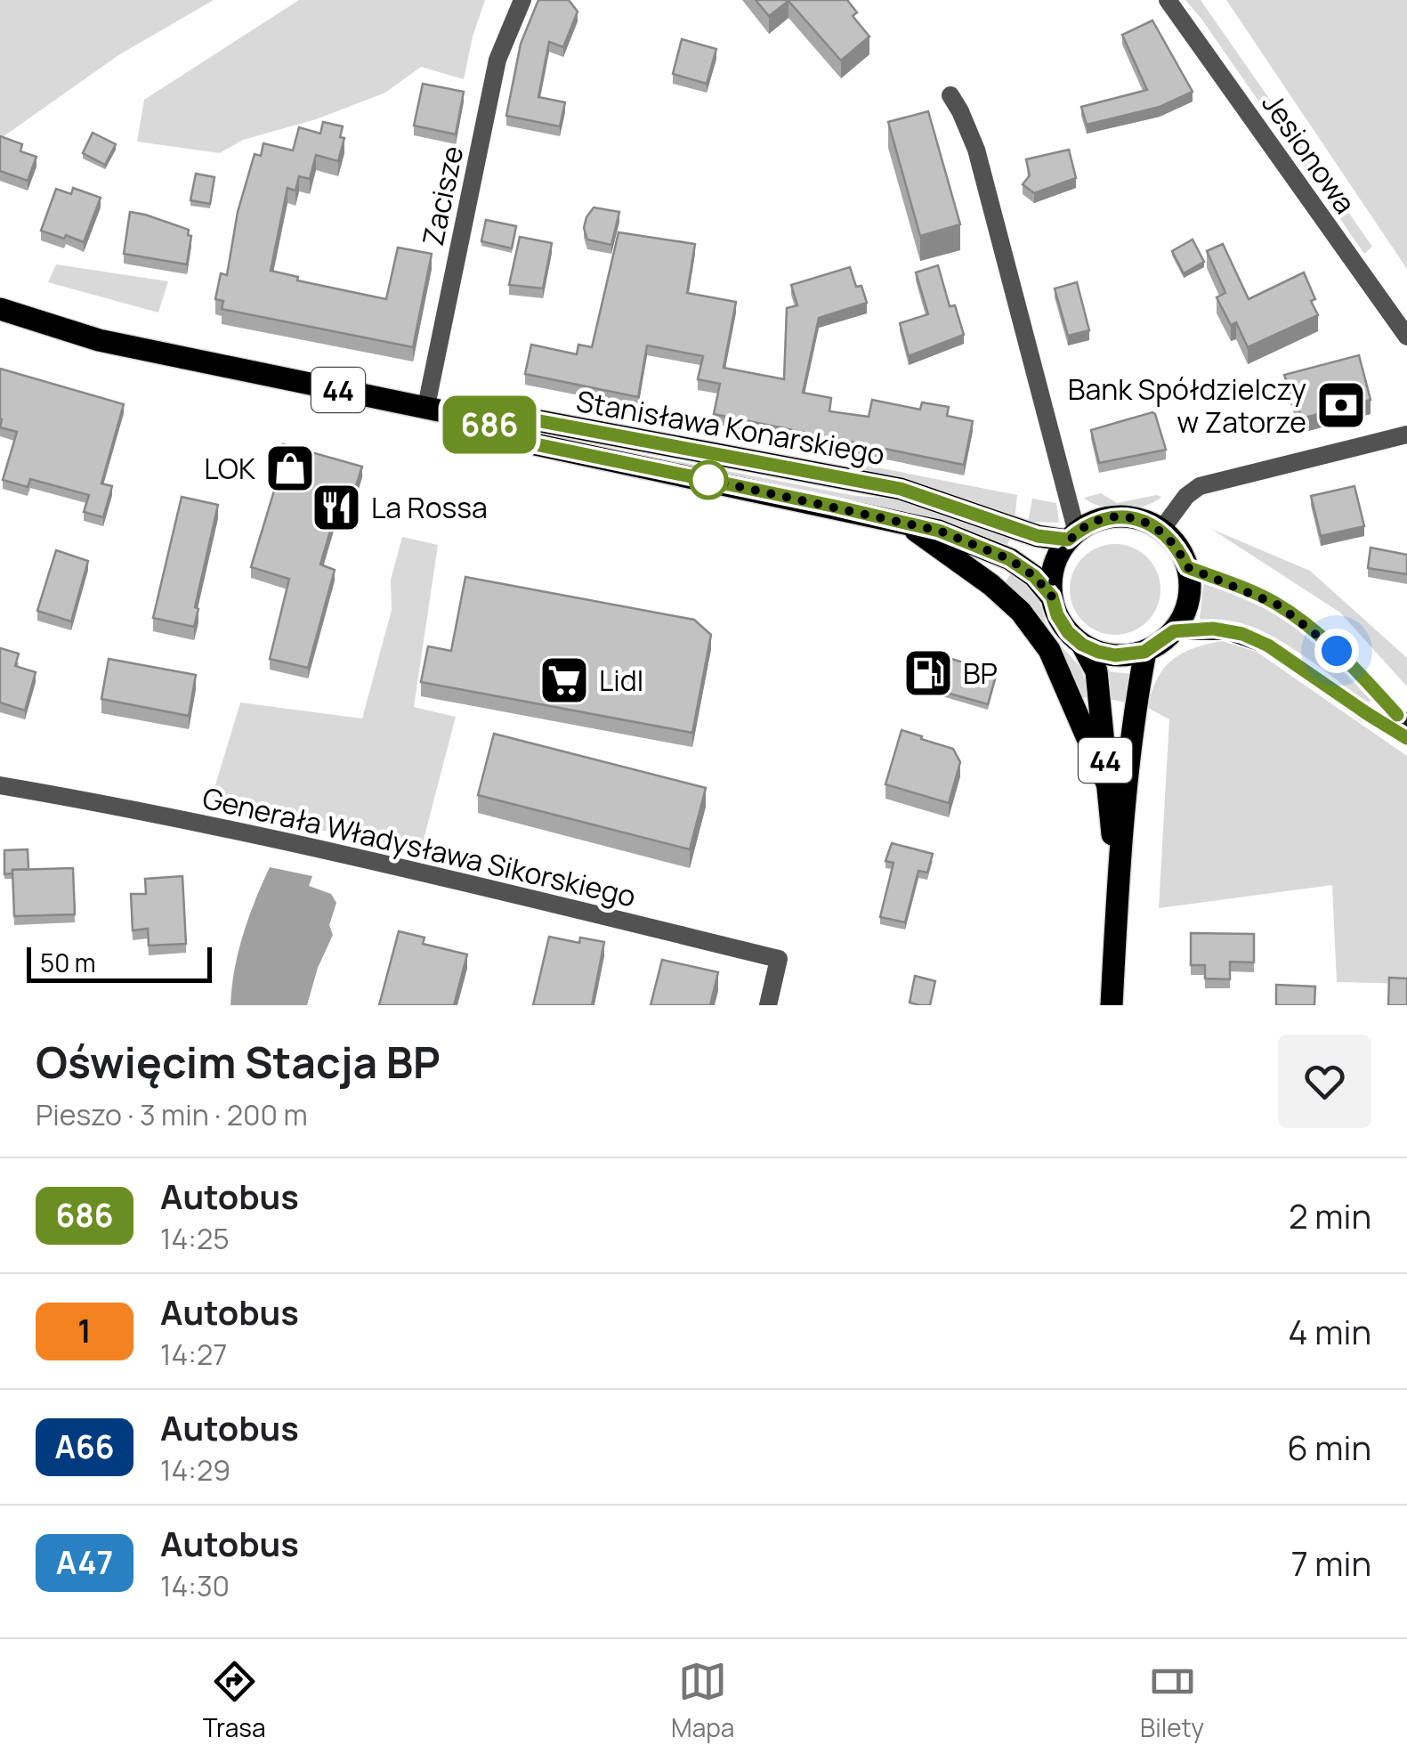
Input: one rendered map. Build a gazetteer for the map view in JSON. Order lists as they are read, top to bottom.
{
  "streets": {
    "main road": ["44", "Stanisława Konarskiego"],
    "street": ["Jesionowa", "Zacisze", "Generała Władysława Sikorskiego"]
  },
  "crossings": [
    ["Zacisze", "Stanisława Konarskiego"],
    ["44", "Stanisława Konarskiego"]
  ],
  "places": {
    "bank": ["Bank Spółdzielczy w Zatorze"],
    "shop": ["LOK"],
    "restaurant": ["La Rossa"],
    "fuel station": ["BP"],
    "supermarket": ["Lidl"]
  },
  "lines": ["bus line 686"],
  "scale_bar": "50 m",
  "page": {
    "on_map": "686",
    "scale": "50 m",
    "heading": ["Oświęcim Stacja BP", "Pieszo · 3 min · 200 m"],
    "list": [
      {
        "mark": "686",
        "name": "Autobus",
        "note": "14:25",
        "value": "2 min"
      },
      {
        "mark": "1",
        "name": "Autobus",
        "note": "14:27",
        "value": "4 min"
      },
      {
        "mark": "A66",
        "name": "Autobus",
        "note": "14:29",
        "value": "6 min"
      },
      {
        "mark": "A47",
        "name": "Autobus",
        "note": "14:30",
        "value": "7 min"
      }
    ],
    "tabs": ["Trasa", "Mapa", "Bilety"]
  }
}
